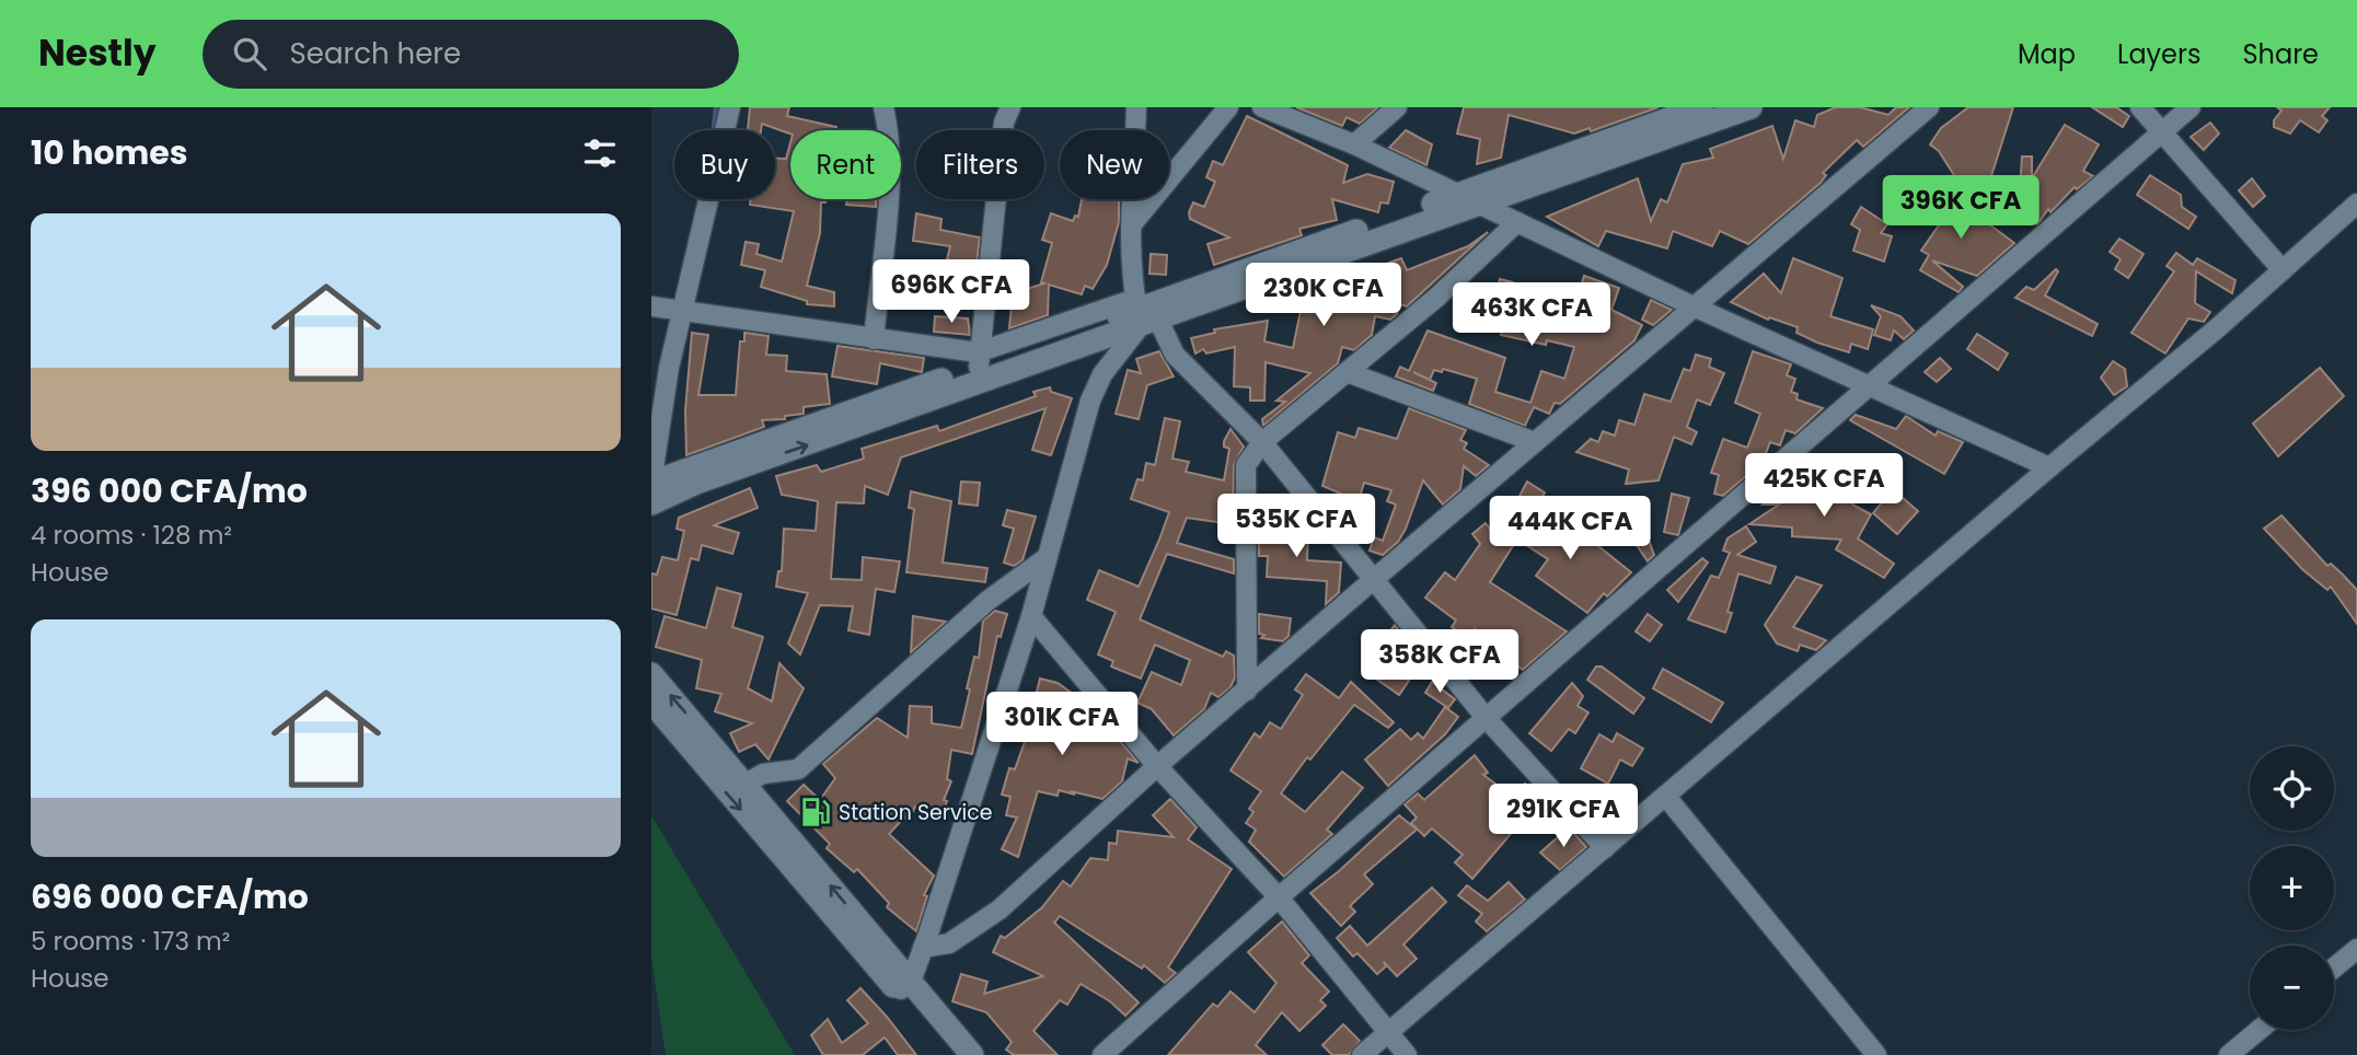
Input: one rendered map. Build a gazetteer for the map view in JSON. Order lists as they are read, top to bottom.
{
  "places": {
    "fuel station": ["Station Service"]
  },
  "page": {
    "header": "Nestly",
    "search": "Search here",
    "nav": ["Map", "Layers", "Share"],
    "heading": "10 homes",
    "chip": [
      "Buy",
      "Rent",
      "Filters",
      "New"
    ],
    "price": [
      "396K CFA",
      "696K CFA",
      "230K CFA",
      "463K CFA",
      "425K CFA",
      "535K CFA",
      "444K CFA",
      "358K CFA",
      "301K CFA",
      "291K CFA"
    ],
    "list": [
      {
        "name": "396 000 CFA/mo",
        "note": "4 rooms · 128 m² · House"
      },
      {
        "name": "696 000 CFA/mo",
        "note": "5 rooms · 173 m² · House"
      }
    ],
    "map_buttons": ["+", "−"]
  }
}
